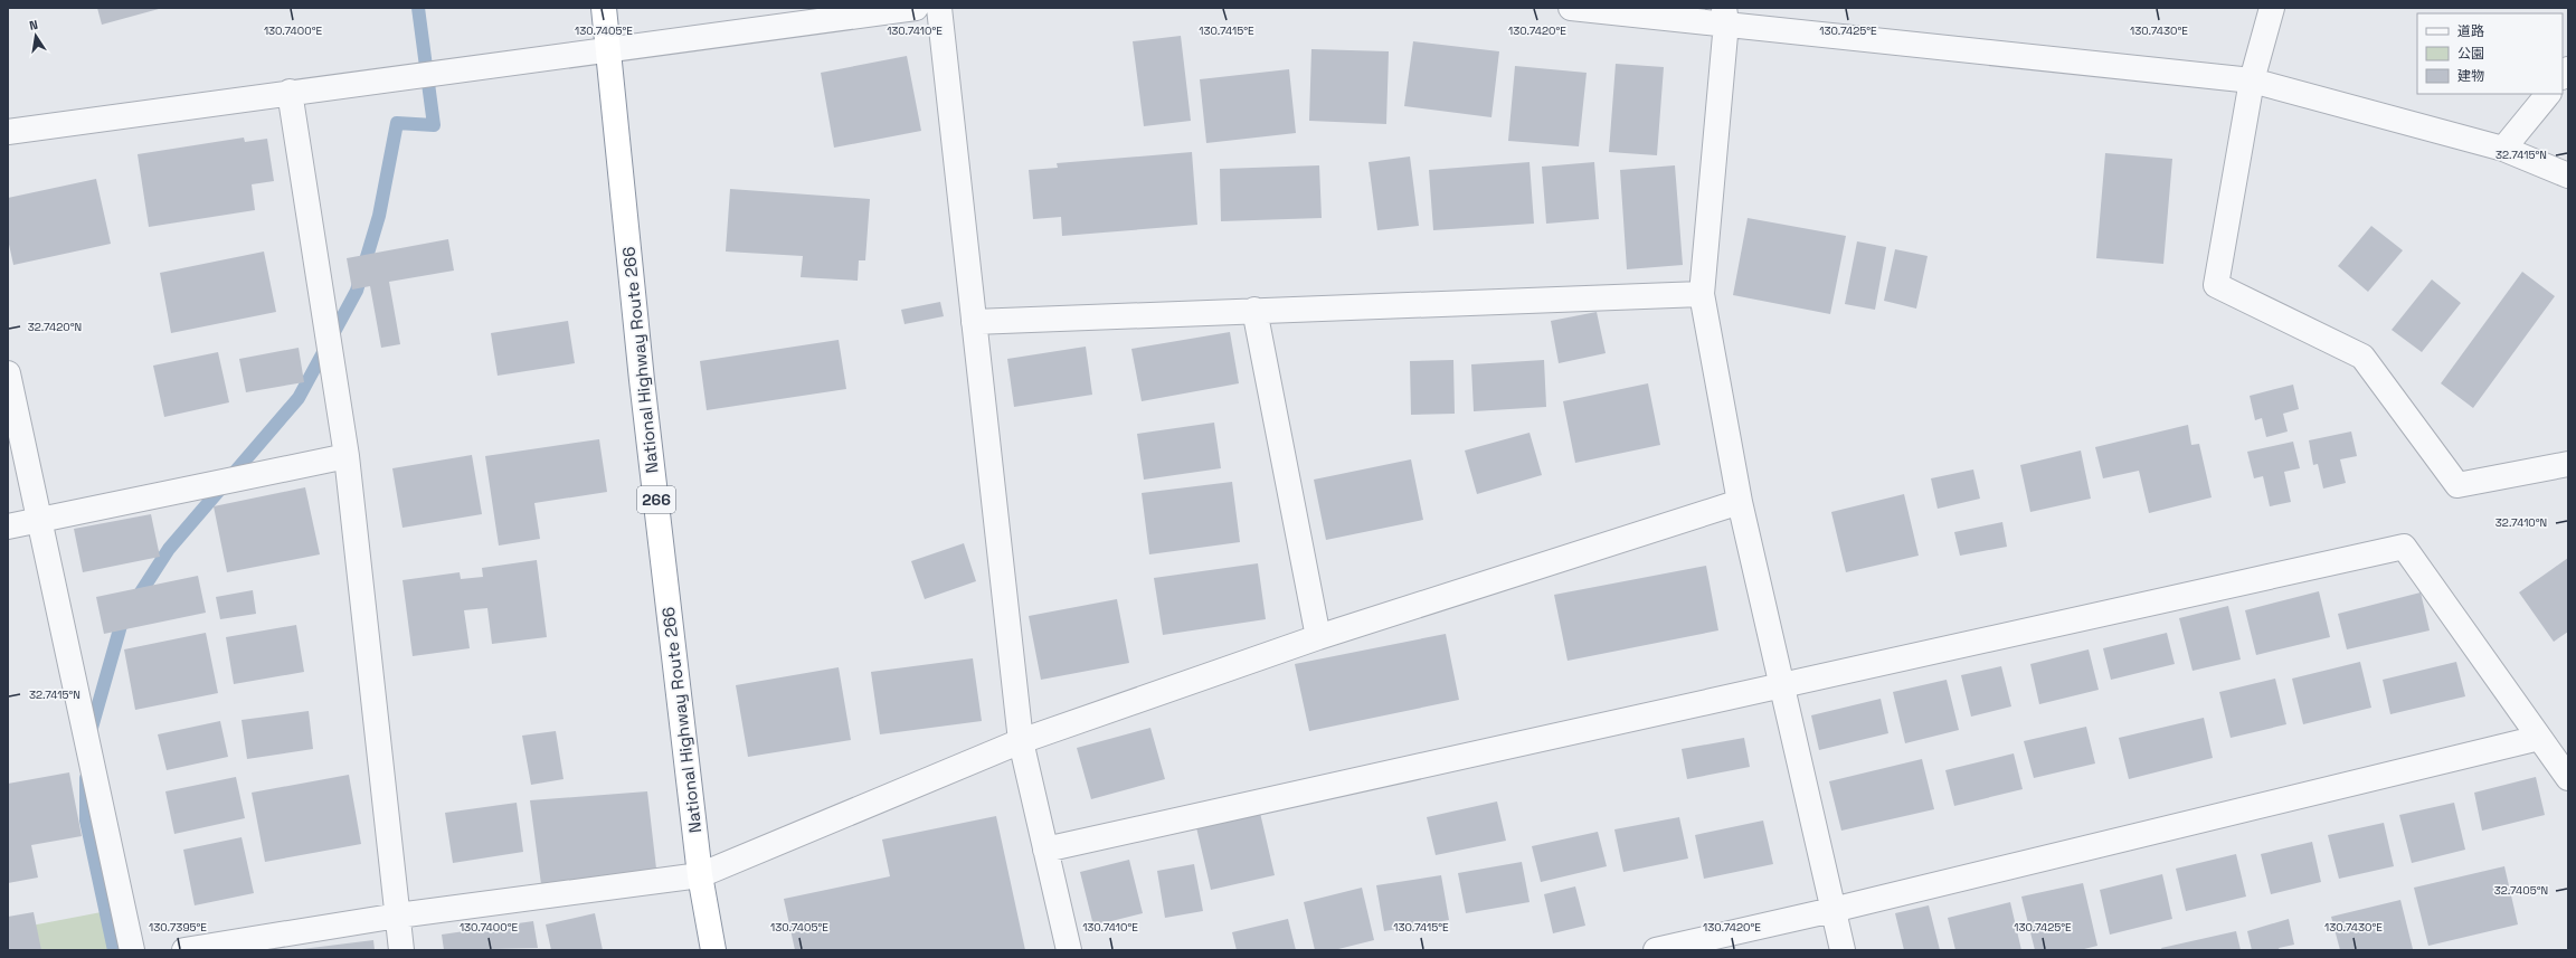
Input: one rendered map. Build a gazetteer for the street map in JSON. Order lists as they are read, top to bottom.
{
  "streets": {
    "highway": ["National Highway Route 266", "266"]
  },
  "legend": ["道路", "公園", "建物"],
  "north": "top",
  "coordinates": [
    "130.7400°E",
    "130.7405°E",
    "130.7410°E",
    "130.7415°E",
    "130.7420°E",
    "130.7425°E",
    "130.7430°E",
    "32.7415°N",
    "32.7420°N",
    "32.7410°N",
    "32.7405°N",
    "130.7395°E"
  ]
}
